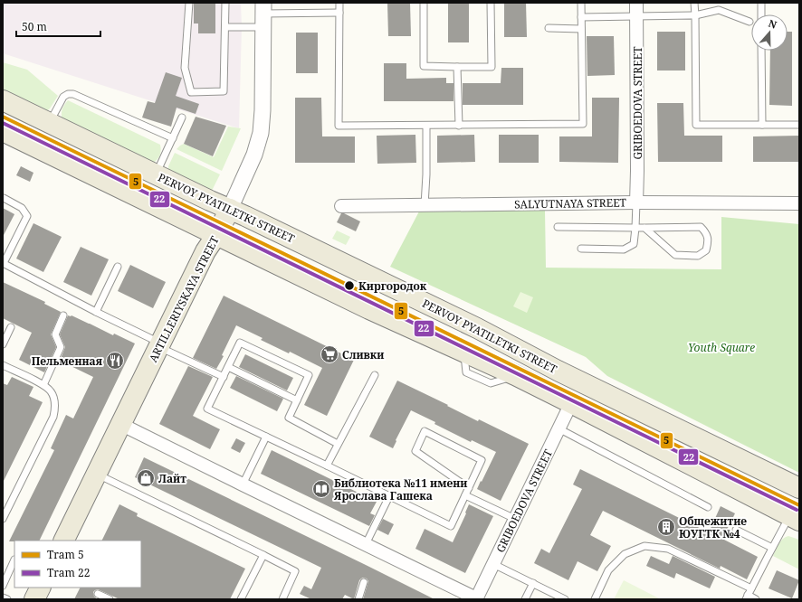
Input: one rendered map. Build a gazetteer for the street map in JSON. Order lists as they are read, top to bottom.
{
  "streets": {
    "main road": ["PERVOY PYATILETKI STREET", "ARTILLERIYSKAYA STREET"],
    "street": ["GRIBOEDOVA STREET", "SALYUTNAYA STREET"]
  },
  "crossings": [
    ["GRIBOEDOVA STREET", "SALYUTNAYA STREET"],
    ["GRIBOEDOVA STREET", "PERVOY PYATILETKI STREET"],
    ["PERVOY PYATILETKI STREET", "ARTILLERIYSKAYA STREET"]
  ],
  "parks": ["Youth Square"],
  "places": {
    "other": ["Киргородок"],
    "supermarket": ["Сливки"],
    "restaurant": ["Пельменная"],
    "shop": ["Лайт"],
    "library": ["Библиотека №11 имени Ярослава Гашека"],
    "building": ["Общежитие ЮУГТК №4"]
  },
  "lines": ["tram line 5", "tram line 22"],
  "legend": ["Tram 5", "Tram 22"],
  "scale_bar": "50 m",
  "north": "top"
}
